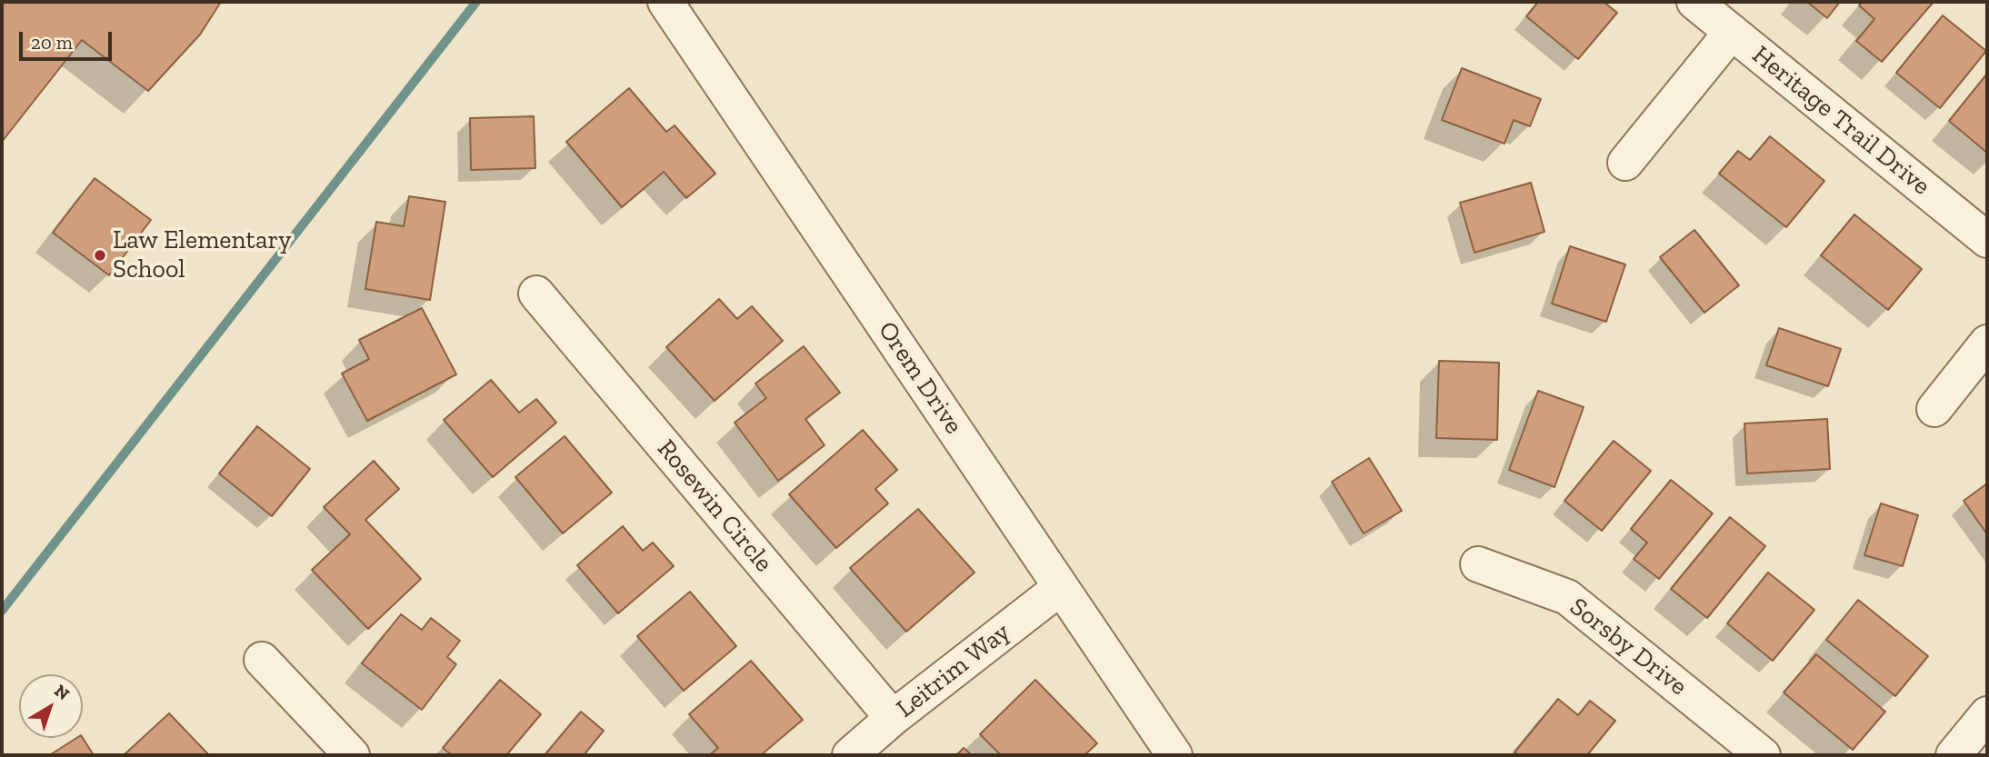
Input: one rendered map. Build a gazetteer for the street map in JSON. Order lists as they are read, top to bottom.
{
  "streets": {
    "street": [
      "Heritage Trail Drive",
      "Orem Drive",
      "Rosewin Circle",
      "Sorsby Drive",
      "Leitrim Way"
    ]
  },
  "crossings": [
    ["Orem Drive", "Leitrim Way"],
    ["Rosewin Circle", "Leitrim Way"]
  ],
  "places": ["Law Elementary School"],
  "scale_bar": "20 m",
  "north": "top right"
}
